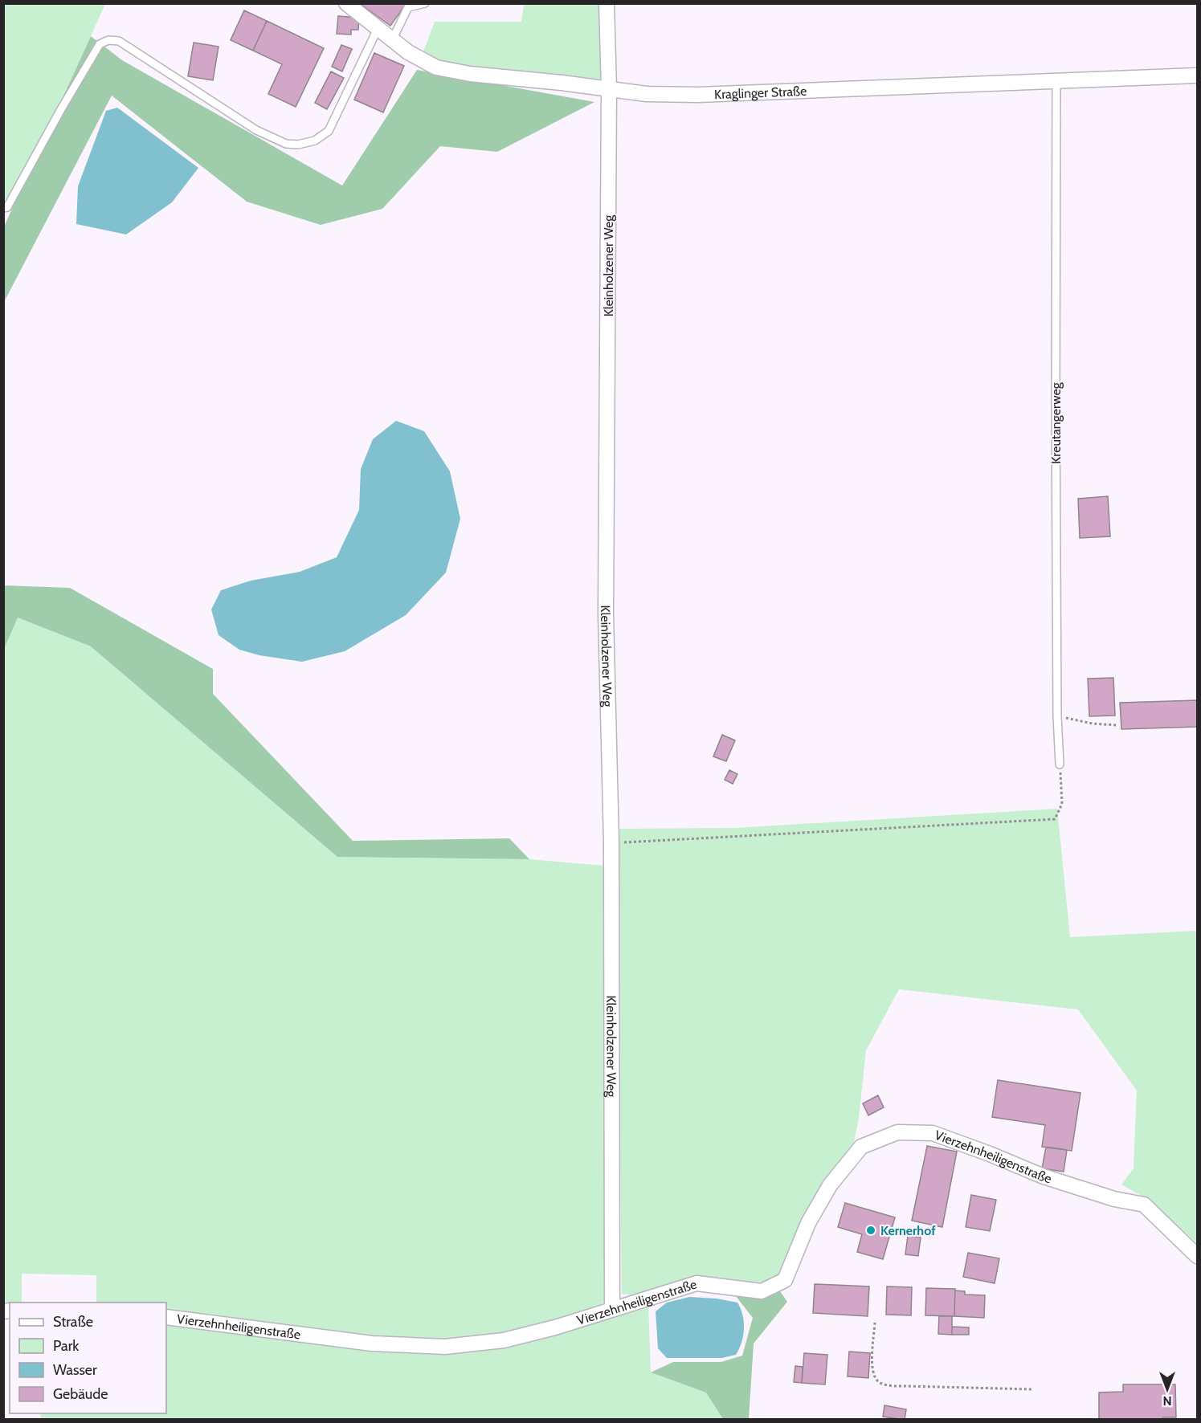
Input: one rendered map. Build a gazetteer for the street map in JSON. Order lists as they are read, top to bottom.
{
  "streets": {
    "street": ["Kraglinger Straße", "Kleinholzener Weg", "Vierzehnheiligenstraße"],
    "lane": ["Kreutangerweg"]
  },
  "crossings": [
    ["Kraglinger Straße", "Kleinholzener Weg"],
    ["Kraglinger Straße", "Kreutangerweg"],
    ["Kleinholzener Weg", "Vierzehnheiligenstraße"]
  ],
  "places": ["Kernerhof"],
  "legend": [
    "Straße",
    "Park",
    "Wasser",
    "Gebäude"
  ],
  "north": "bottom"
}
